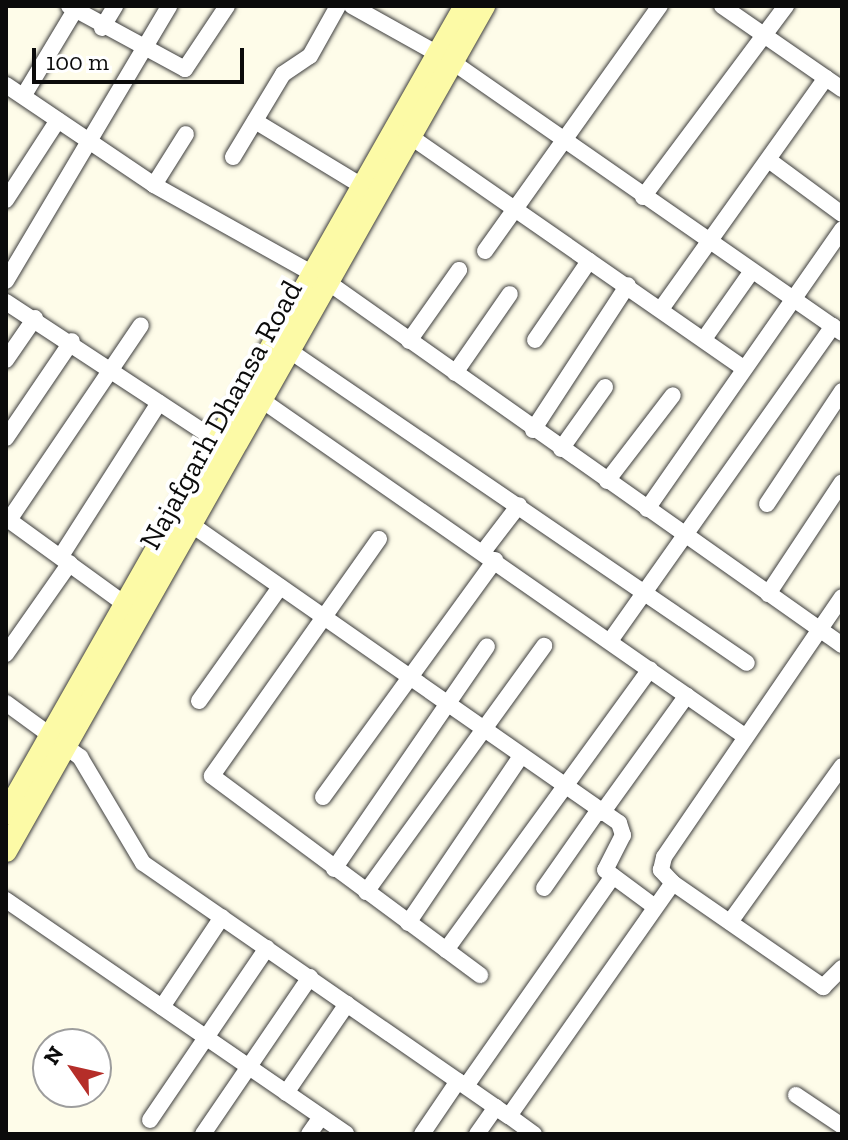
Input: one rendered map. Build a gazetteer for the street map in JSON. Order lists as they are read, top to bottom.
{
  "streets": {
    "main road": ["Najafgarh Dhansa Road"]
  },
  "scale_bar": "100 m",
  "north": "top left"
}
